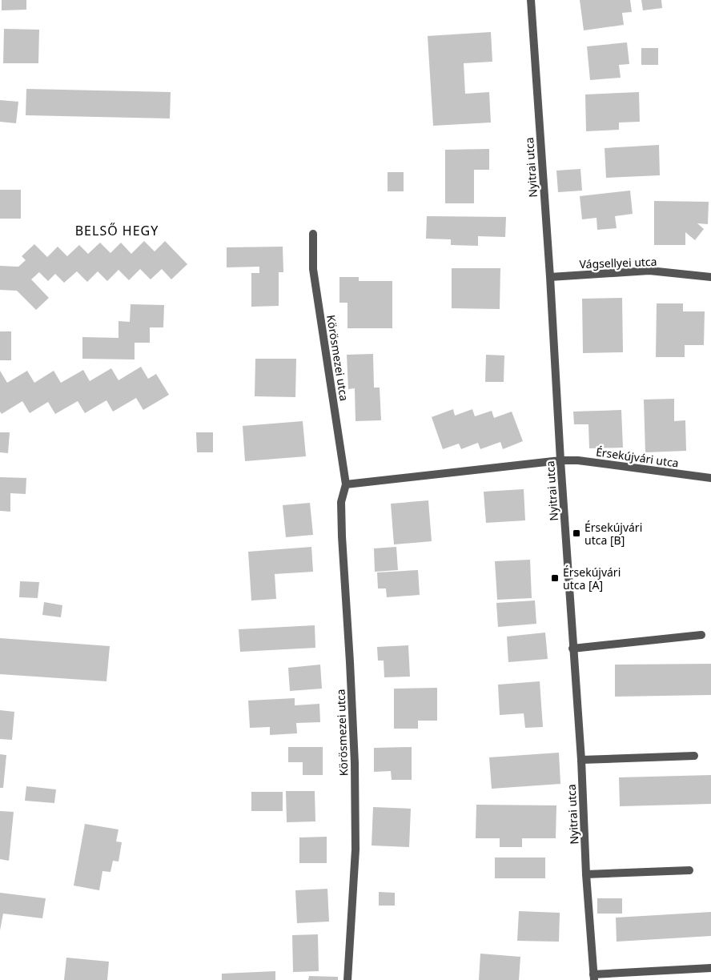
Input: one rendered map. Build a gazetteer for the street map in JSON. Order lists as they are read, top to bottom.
{
  "streets": {
    "street": [
      "Nyitrai utca",
      "Vágsellyei utca",
      "Körösmezei utca",
      "Érsekújvári utca"
    ]
  },
  "crossings": [
    ["Nyitrai utca", "Vágsellyei utca"],
    ["Nyitrai utca", "Érsekújvári utca"]
  ],
  "districts": ["BELSŐ HEGY"],
  "places": {
    "transit": ["Érsekújvári utca [B]", "Érsekújvári utca [A]"]
  }
}
